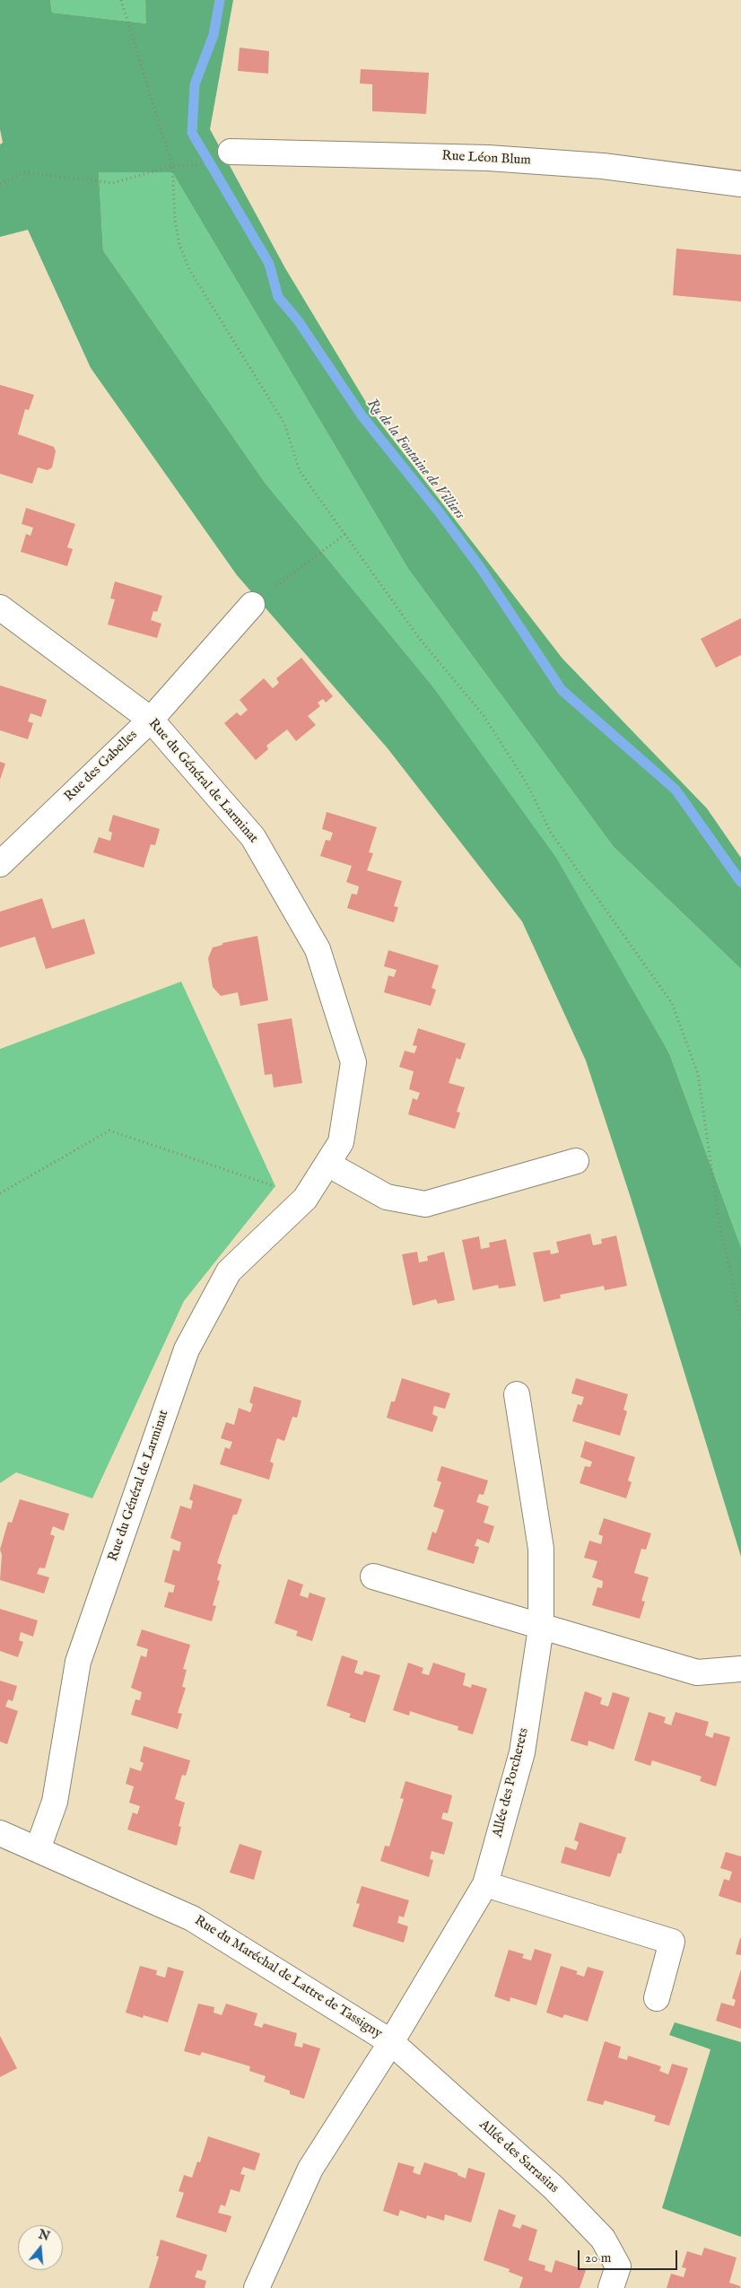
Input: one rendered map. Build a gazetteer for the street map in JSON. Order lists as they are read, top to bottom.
{
  "streets": {
    "street": [
      "Rue Léon Blum",
      "Rue des Gabelles",
      "Rue du Général de Larminat",
      "Allée des Porcherets",
      "Rue du Maréchal de Lattre de Tassigny",
      "Allée des Sarrasins"
    ]
  },
  "crossings": [
    ["Rue des Gabelles", "Rue du Général de Larminat"],
    ["Rue du Général de Larminat", "Rue du Maréchal de Lattre de Tassigny"],
    ["Allée des Porcherets", "Rue du Maréchal de Lattre de Tassigny"],
    ["Allée des Porcherets", "Allée des Sarrasins"],
    ["Rue du Maréchal de Lattre de Tassigny", "Allée des Sarrasins"]
  ],
  "water": ["Ru de la Fontaine de Villiers"],
  "scale_bar": "20 m",
  "north": "top"
}
